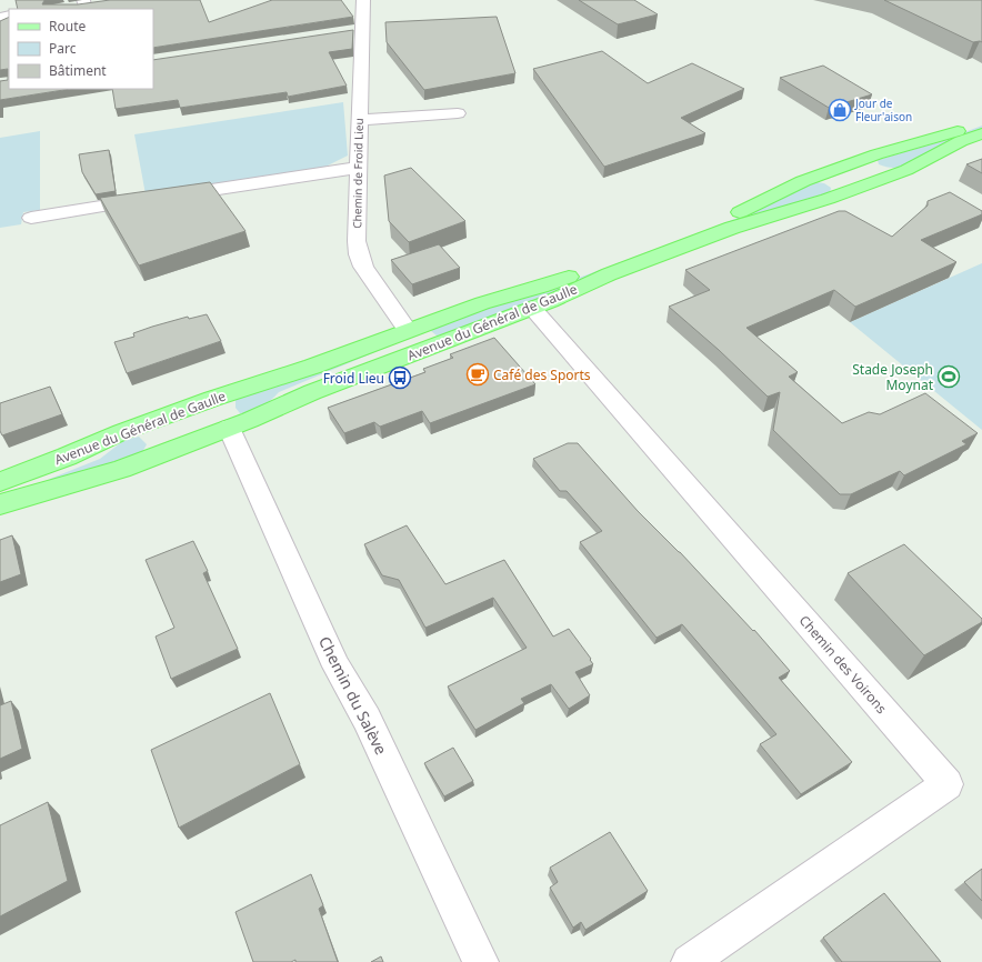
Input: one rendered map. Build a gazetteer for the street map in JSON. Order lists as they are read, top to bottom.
{
  "streets": {
    "main road": ["Avenue du Général de Gaulle"],
    "street": ["Chemin de Froid Lieu", "Chemin des Voirons", "Chemin du Salève"]
  },
  "crossings": [
    ["Chemin de Froid Lieu", "Avenue du Général de Gaulle"],
    ["Avenue du Général de Gaulle", "Chemin des Voirons"],
    ["Avenue du Général de Gaulle", "Chemin du Salève"]
  ],
  "places": {
    "shop": ["Jour de Fleur'aison"],
    "cafe": ["Café des Sports"],
    "sports": ["Stade Joseph Moynat"],
    "bus stop": ["Froid Lieu"]
  },
  "legend": ["Route", "Parc", "Bâtiment"]
}
